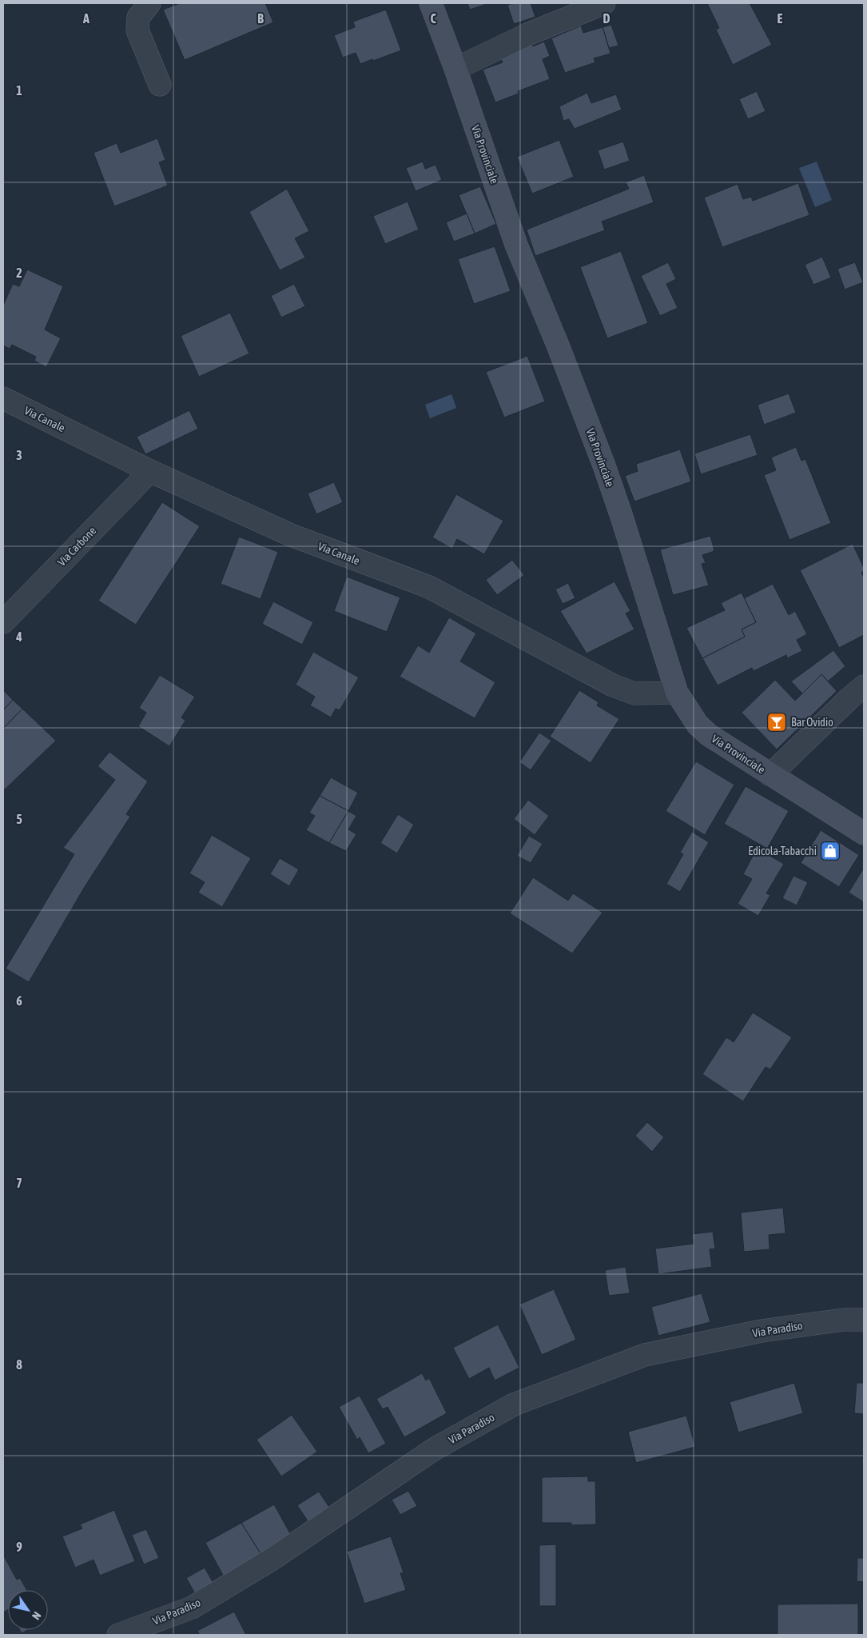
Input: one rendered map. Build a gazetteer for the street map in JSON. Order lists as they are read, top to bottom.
{
  "streets": {
    "street": [
      "Via Provinciale",
      "Via Canale",
      "Via Carbone",
      "Via Paradiso"
    ]
  },
  "crossings": [
    ["Via Provinciale", "Via Canale"],
    ["Via Canale", "Via Carbone"]
  ],
  "places": {
    "bar": ["Bar Ovidio"],
    "shop": ["Edicola-Tabacchi"]
  },
  "north": "bottom right",
  "grid": {
    "columns": [
      "A",
      "B",
      "C",
      "D",
      "E"
    ],
    "rows": [
      "1",
      "2",
      "3",
      "4",
      "5",
      "6",
      "7",
      "8",
      "9"
    ]
  }
}
